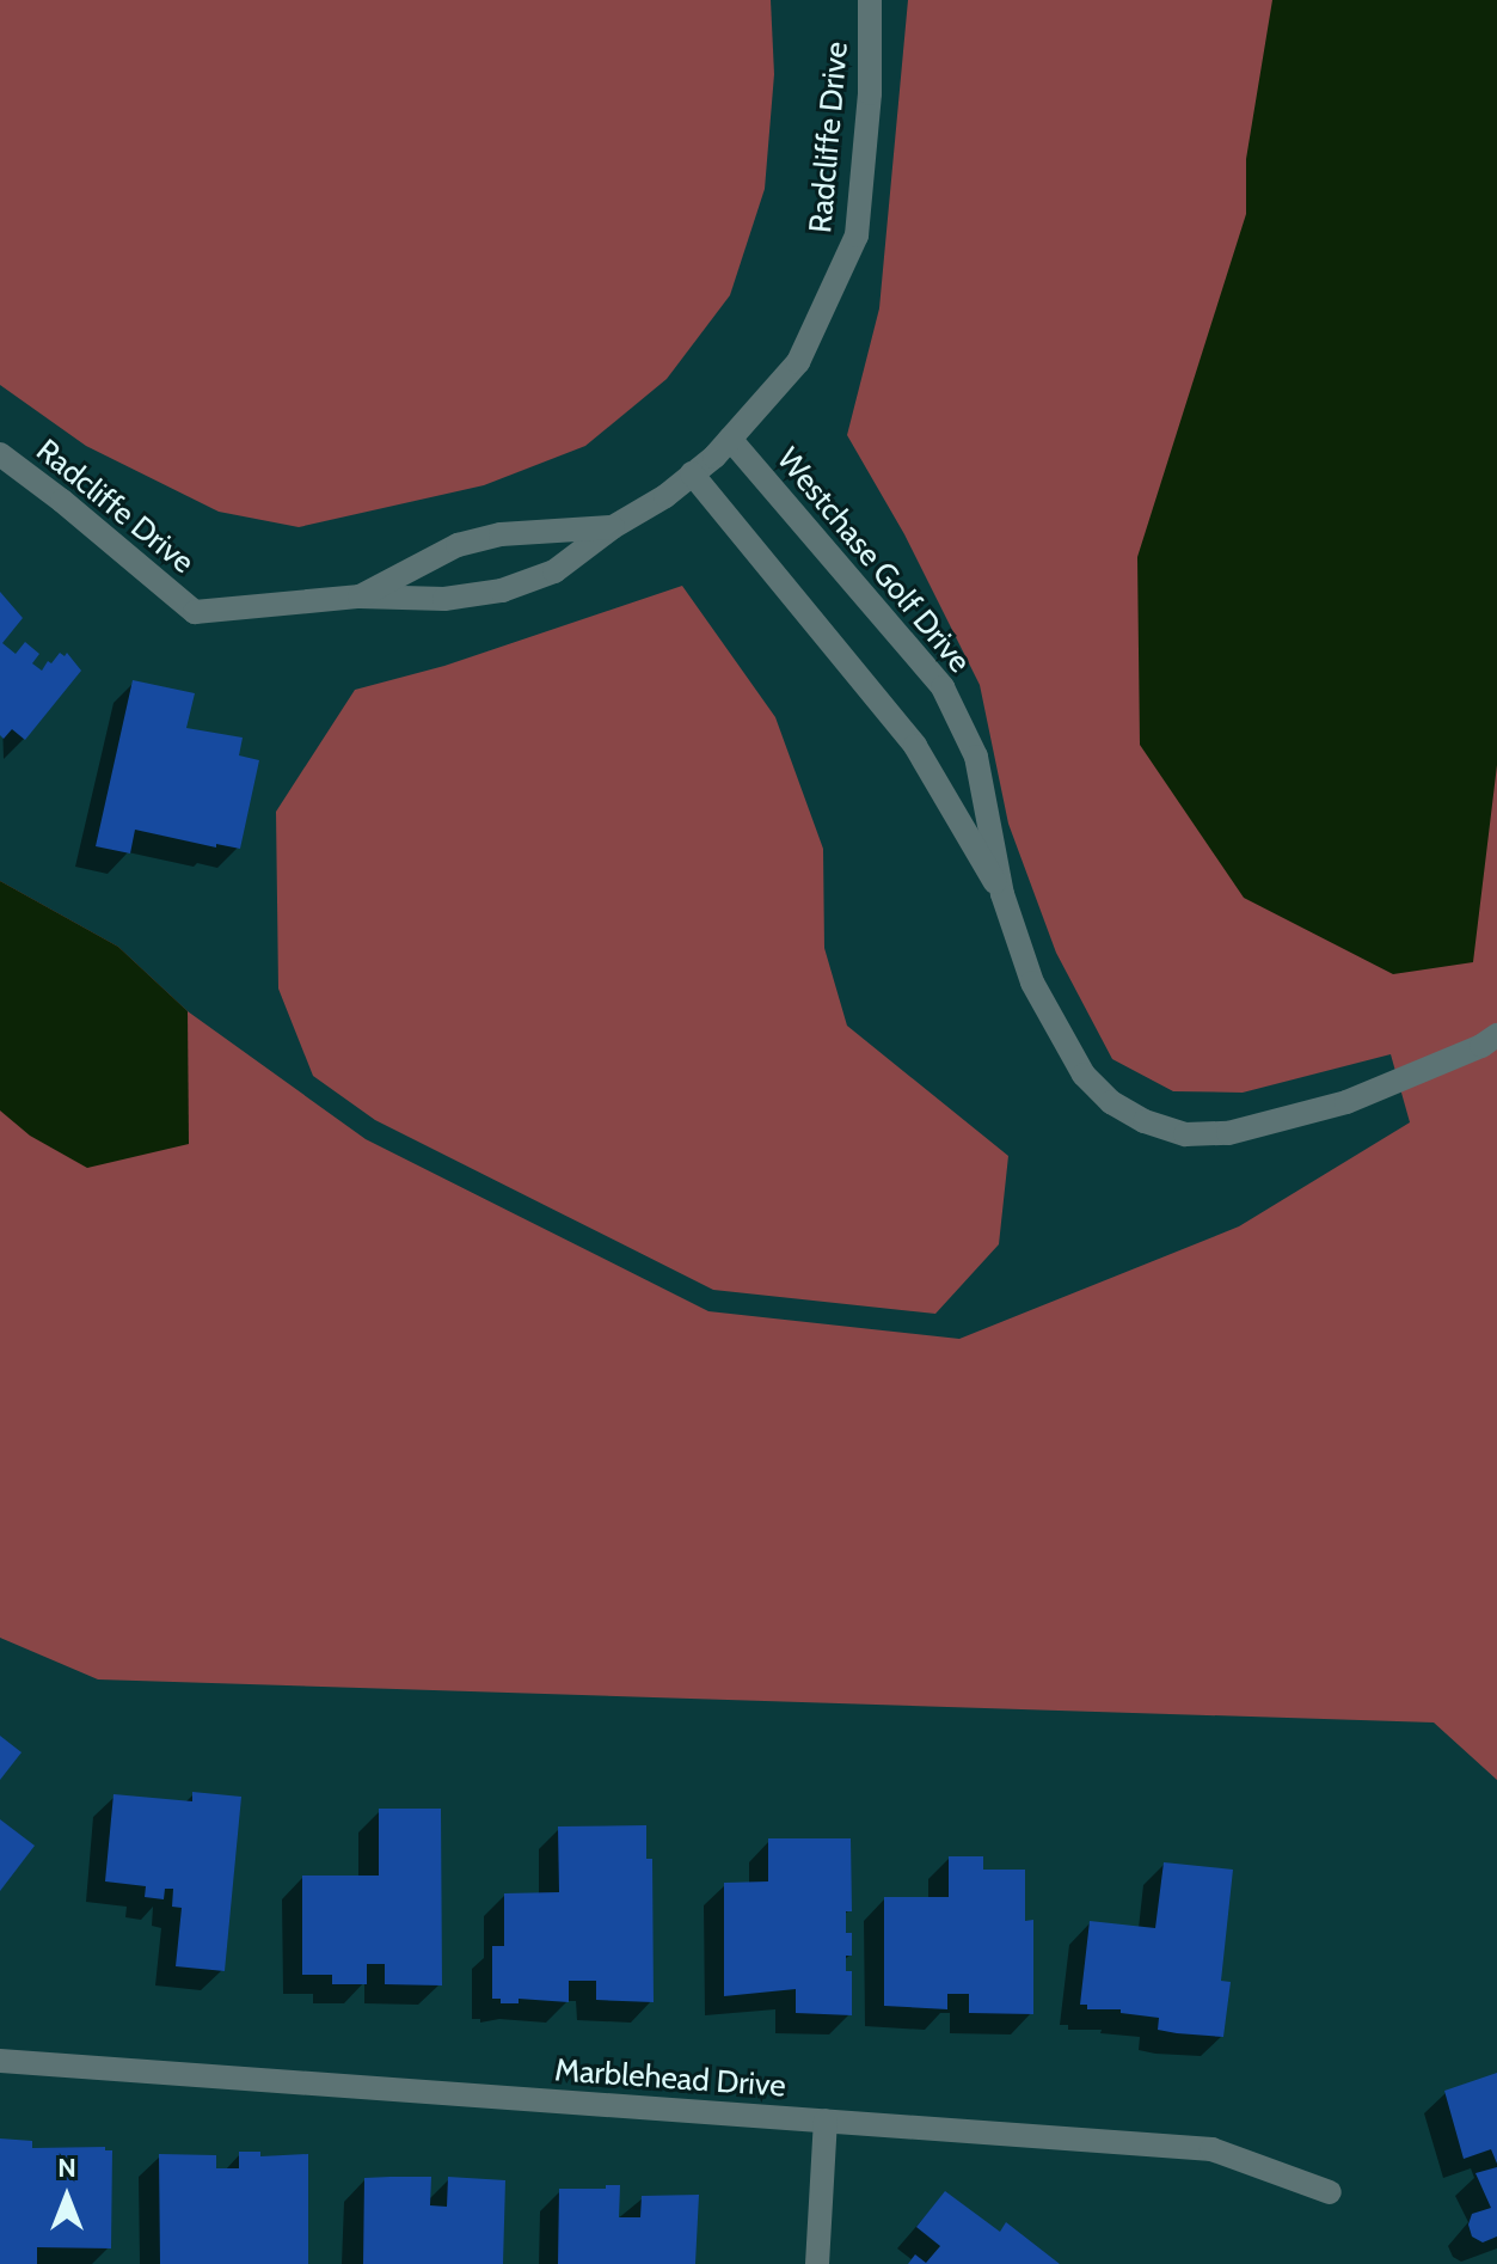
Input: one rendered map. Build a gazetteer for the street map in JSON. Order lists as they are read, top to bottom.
{
  "streets": {
    "street": ["Radcliffe Drive", "Westchase Golf Drive", "Marblehead Drive"]
  },
  "crossings": [
    ["Radcliffe Drive", "Westchase Golf Drive"]
  ],
  "north": "top"
}
